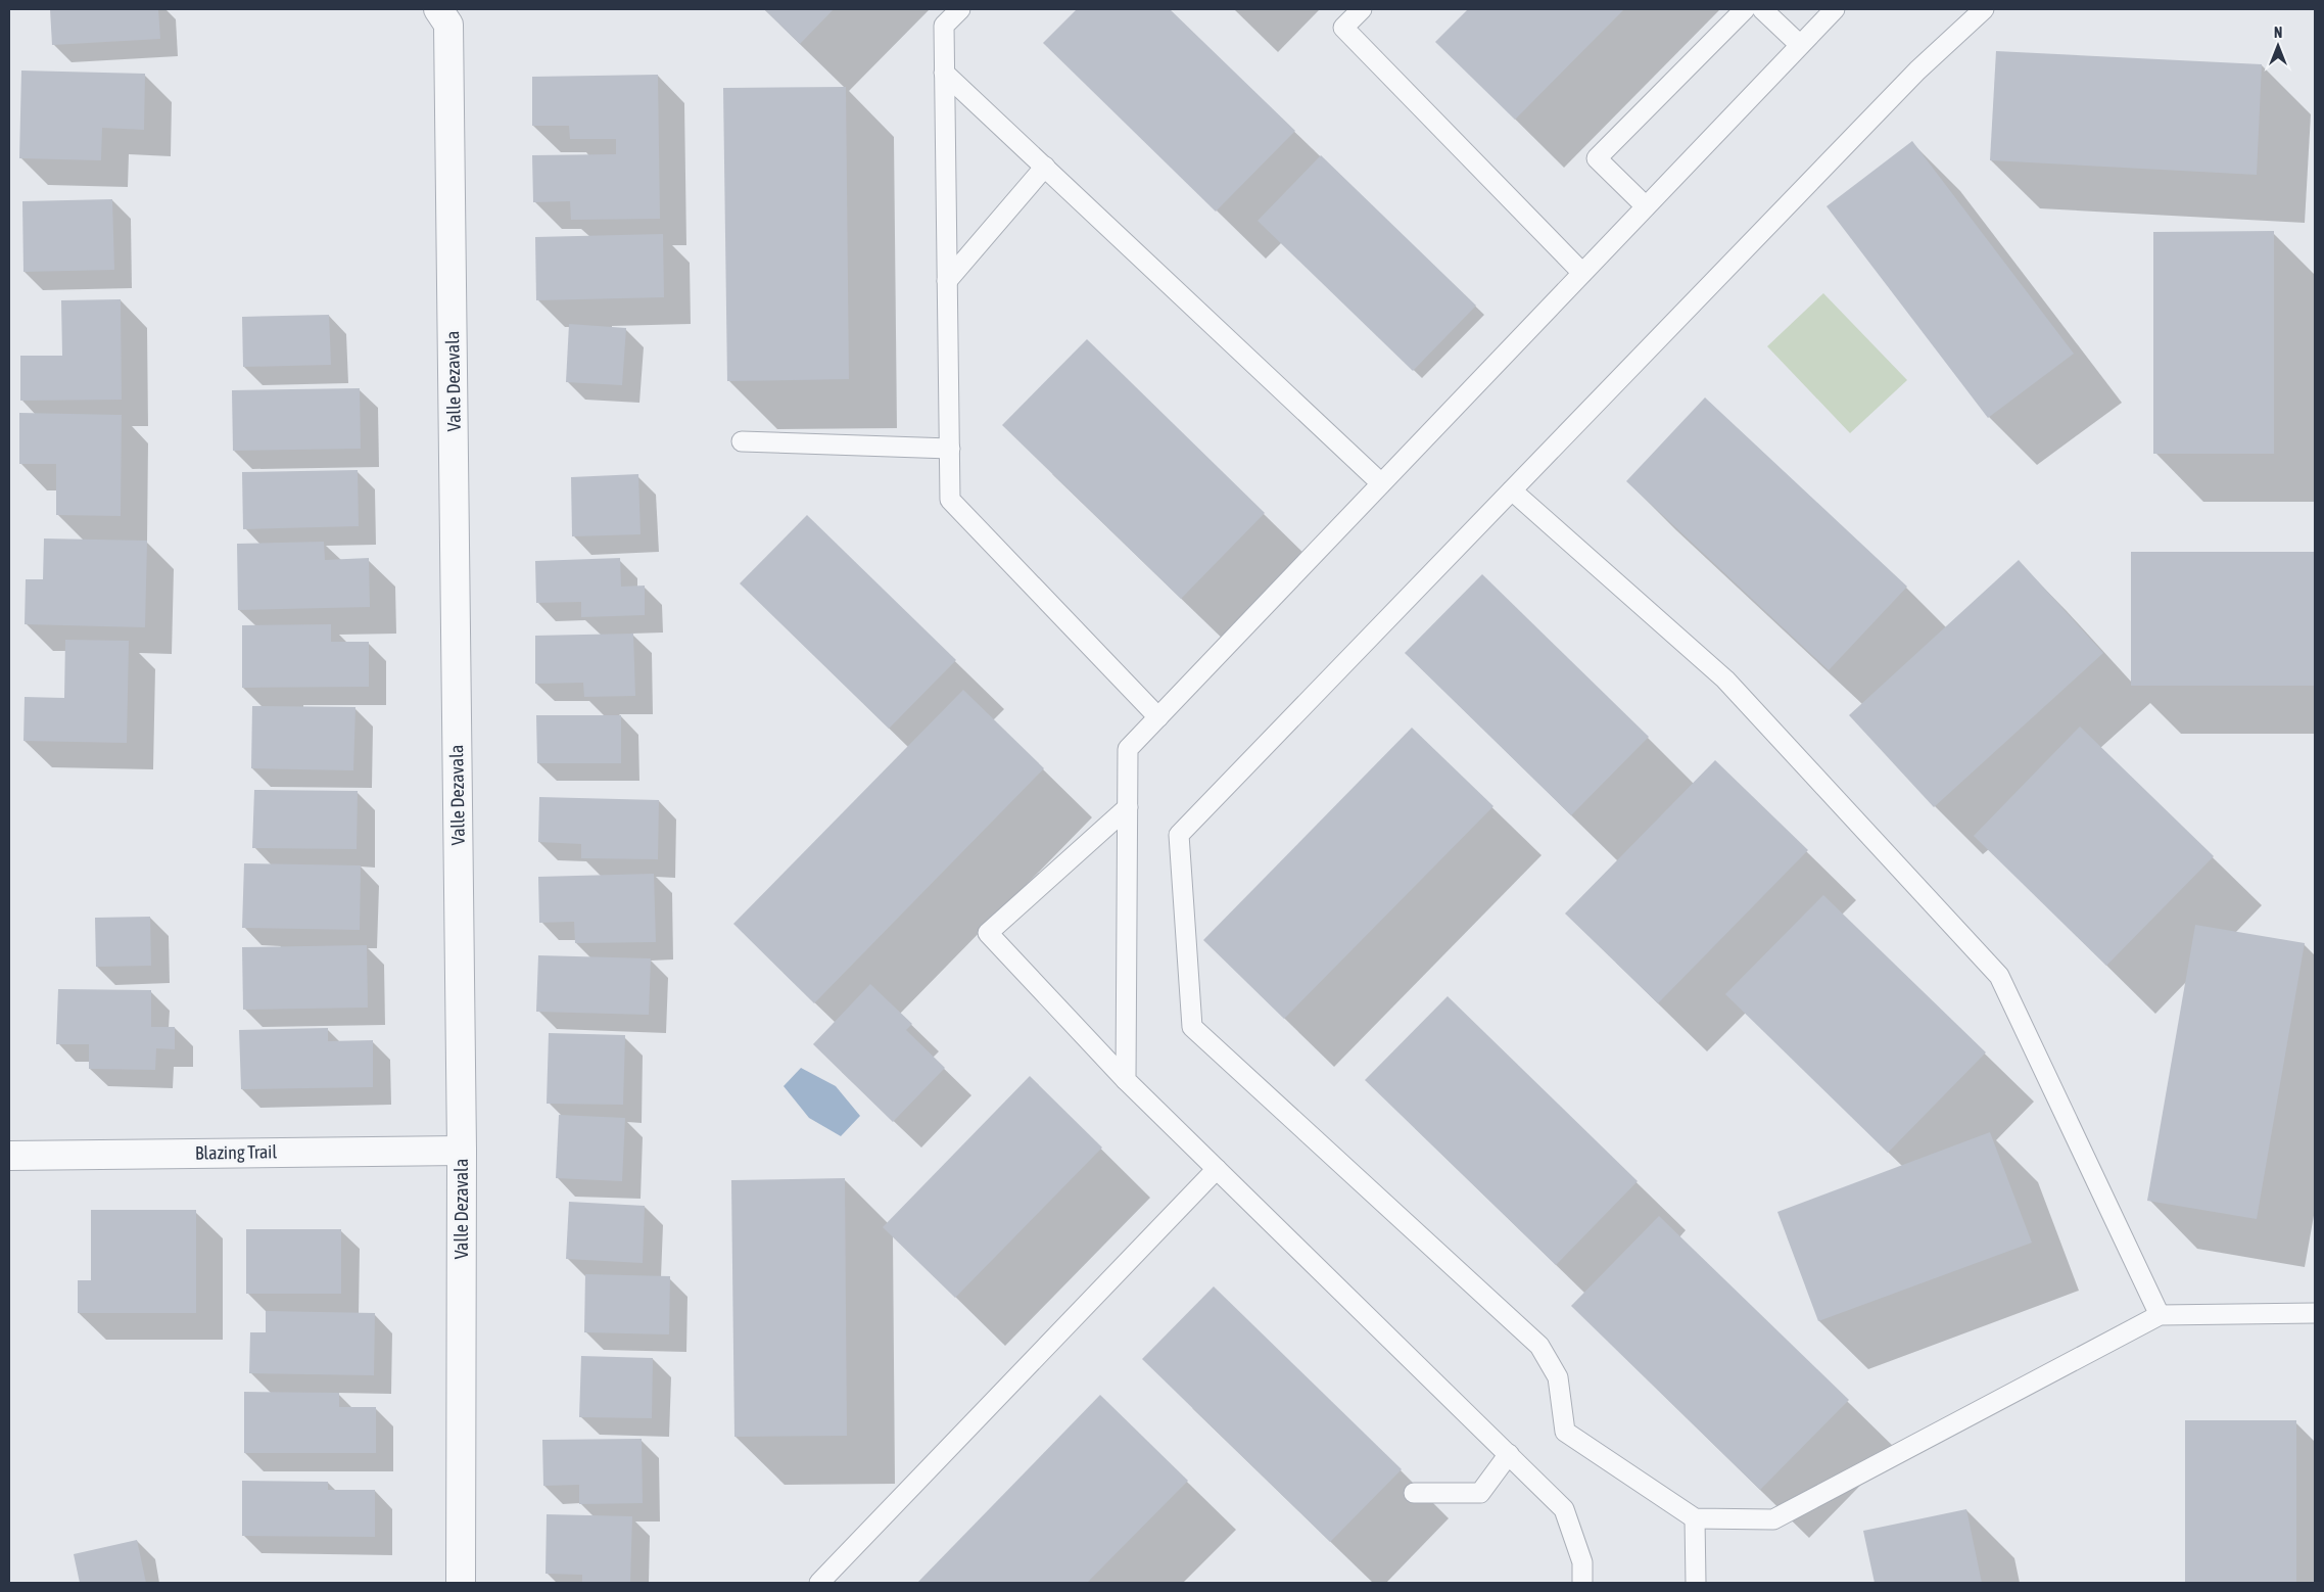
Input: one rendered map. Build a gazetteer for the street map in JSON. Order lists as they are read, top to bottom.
{
  "streets": {
    "street": ["Valle Dezavala", "Blazing Trail"]
  },
  "crossings": [
    ["Valle Dezavala", "Blazing Trail"]
  ],
  "north": "top"
}
